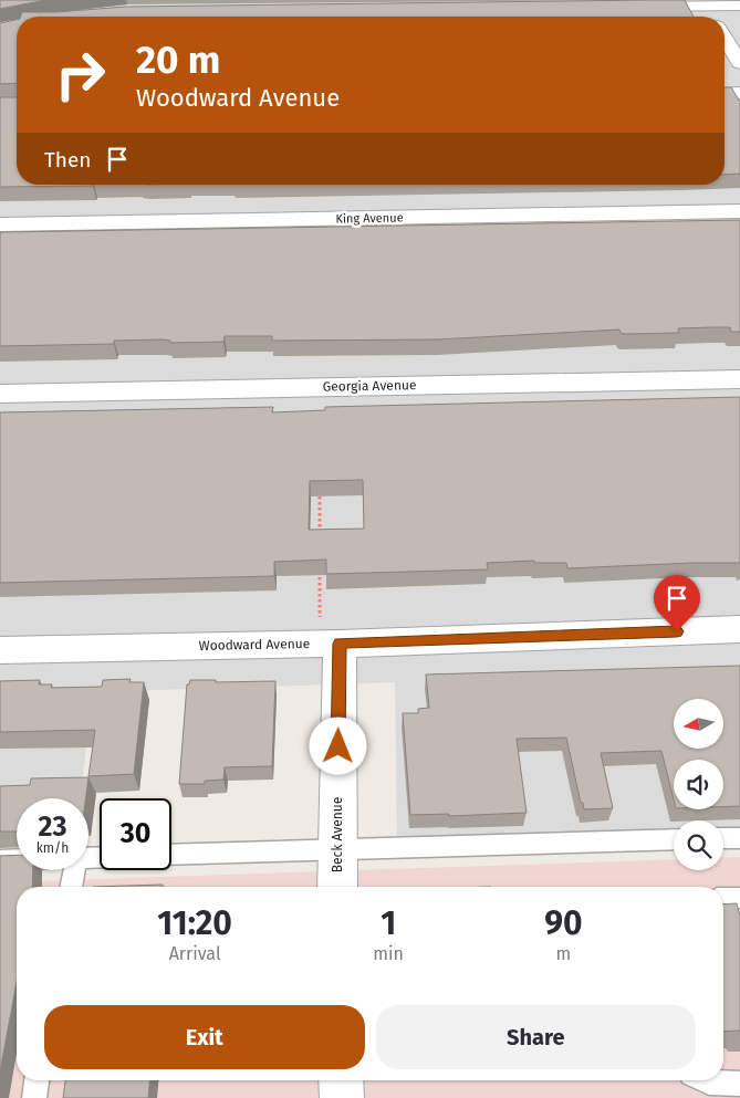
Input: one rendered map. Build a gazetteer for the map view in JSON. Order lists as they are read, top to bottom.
{
  "streets": {
    "street": [
      "King Avenue",
      "Georgia Avenue",
      "Woodward Avenue",
      "Beck Avenue"
    ]
  },
  "crossings": [
    ["Woodward Avenue", "Beck Avenue"]
  ],
  "north": "left",
  "page": {
    "turn": ["20 m", "Woodward Avenue"],
    "then": "Then",
    "speed": "23 km/h",
    "limit": "30",
    "eta": [
      "11:20",
      "Arrival",
      "1",
      "min",
      "90",
      "m"
    ],
    "buttons": ["Exit", "Share"]
  }
}
